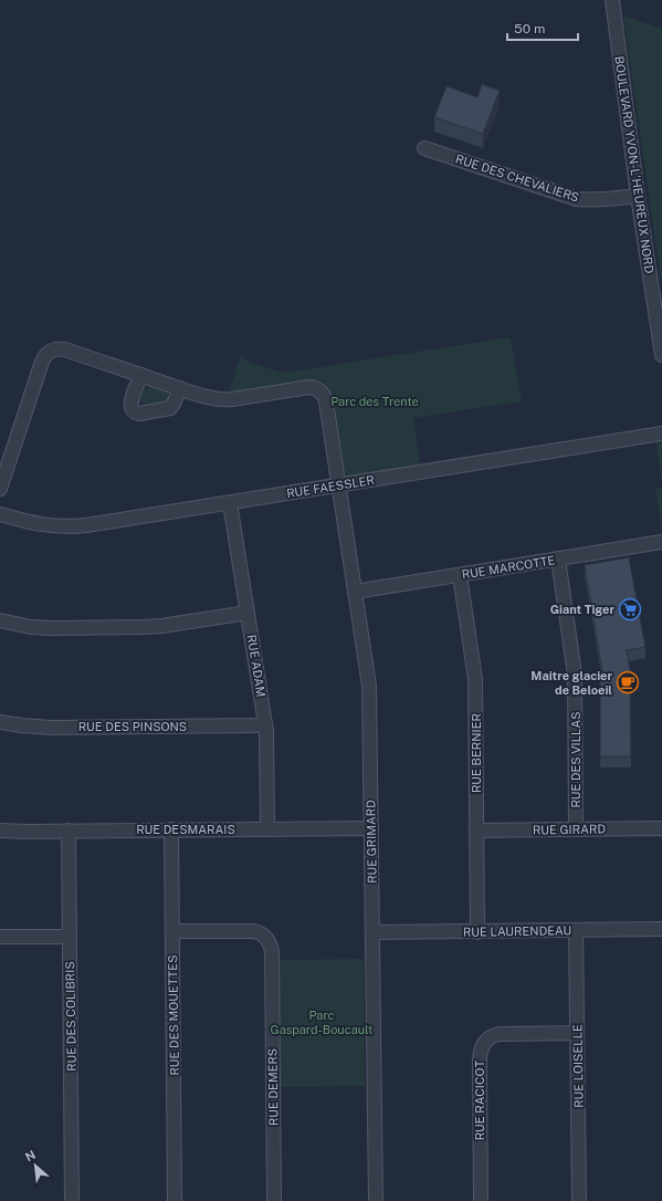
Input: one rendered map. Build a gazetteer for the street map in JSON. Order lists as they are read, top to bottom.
{
  "streets": {
    "street": [
      "BOULEVARD YVON-L'HEUREUX NORD",
      "RUE DES CHEVALIERS",
      "RUE FAESSLER",
      "RUE MARCOTTE",
      "RUE ADAM",
      "RUE DES PINSONS",
      "RUE BERNIER",
      "RUE DES VILLAS",
      "RUE DESMARAIS",
      "RUE GIRARD",
      "RUE GRIMARD",
      "RUE LAURENDEAU",
      "RUE DES MOUETTES",
      "RUE DES COLIBRIS",
      "RUE LOISELLE",
      "RUE DEMERS",
      "RUE RACICOT"
    ]
  },
  "crossings": [
    ["BOULEVARD YVON-L'HEUREUX NORD", "RUE DES CHEVALIERS"],
    ["RUE FAESSLER", "RUE ADAM"],
    ["RUE FAESSLER", "RUE GRIMARD"],
    ["RUE MARCOTTE", "RUE BERNIER"],
    ["RUE MARCOTTE", "RUE DES VILLAS"],
    ["RUE MARCOTTE", "RUE GRIMARD"],
    ["RUE ADAM", "RUE DES PINSONS"],
    ["RUE ADAM", "RUE DESMARAIS"],
    ["RUE BERNIER", "RUE GIRARD"],
    ["RUE BERNIER", "RUE LAURENDEAU"],
    ["RUE DES VILLAS", "RUE GIRARD"],
    ["RUE DESMARAIS", "RUE GRIMARD"],
    ["RUE DESMARAIS", "RUE DES MOUETTES"],
    ["RUE DESMARAIS", "RUE DES COLIBRIS"],
    ["RUE GRIMARD", "RUE LAURENDEAU"],
    ["RUE LAURENDEAU", "RUE LOISELLE"],
    ["RUE DES MOUETTES", "RUE DEMERS"],
    ["RUE LOISELLE", "RUE RACICOT"]
  ],
  "parks": ["Parc des Trente", "Parc Gaspard-Boucault"],
  "places": {
    "supermarket": ["Giant Tiger"],
    "cafe": ["Maitre glacier de Beloeil"]
  },
  "scale_bar": "50 m",
  "north": "top left"
}
